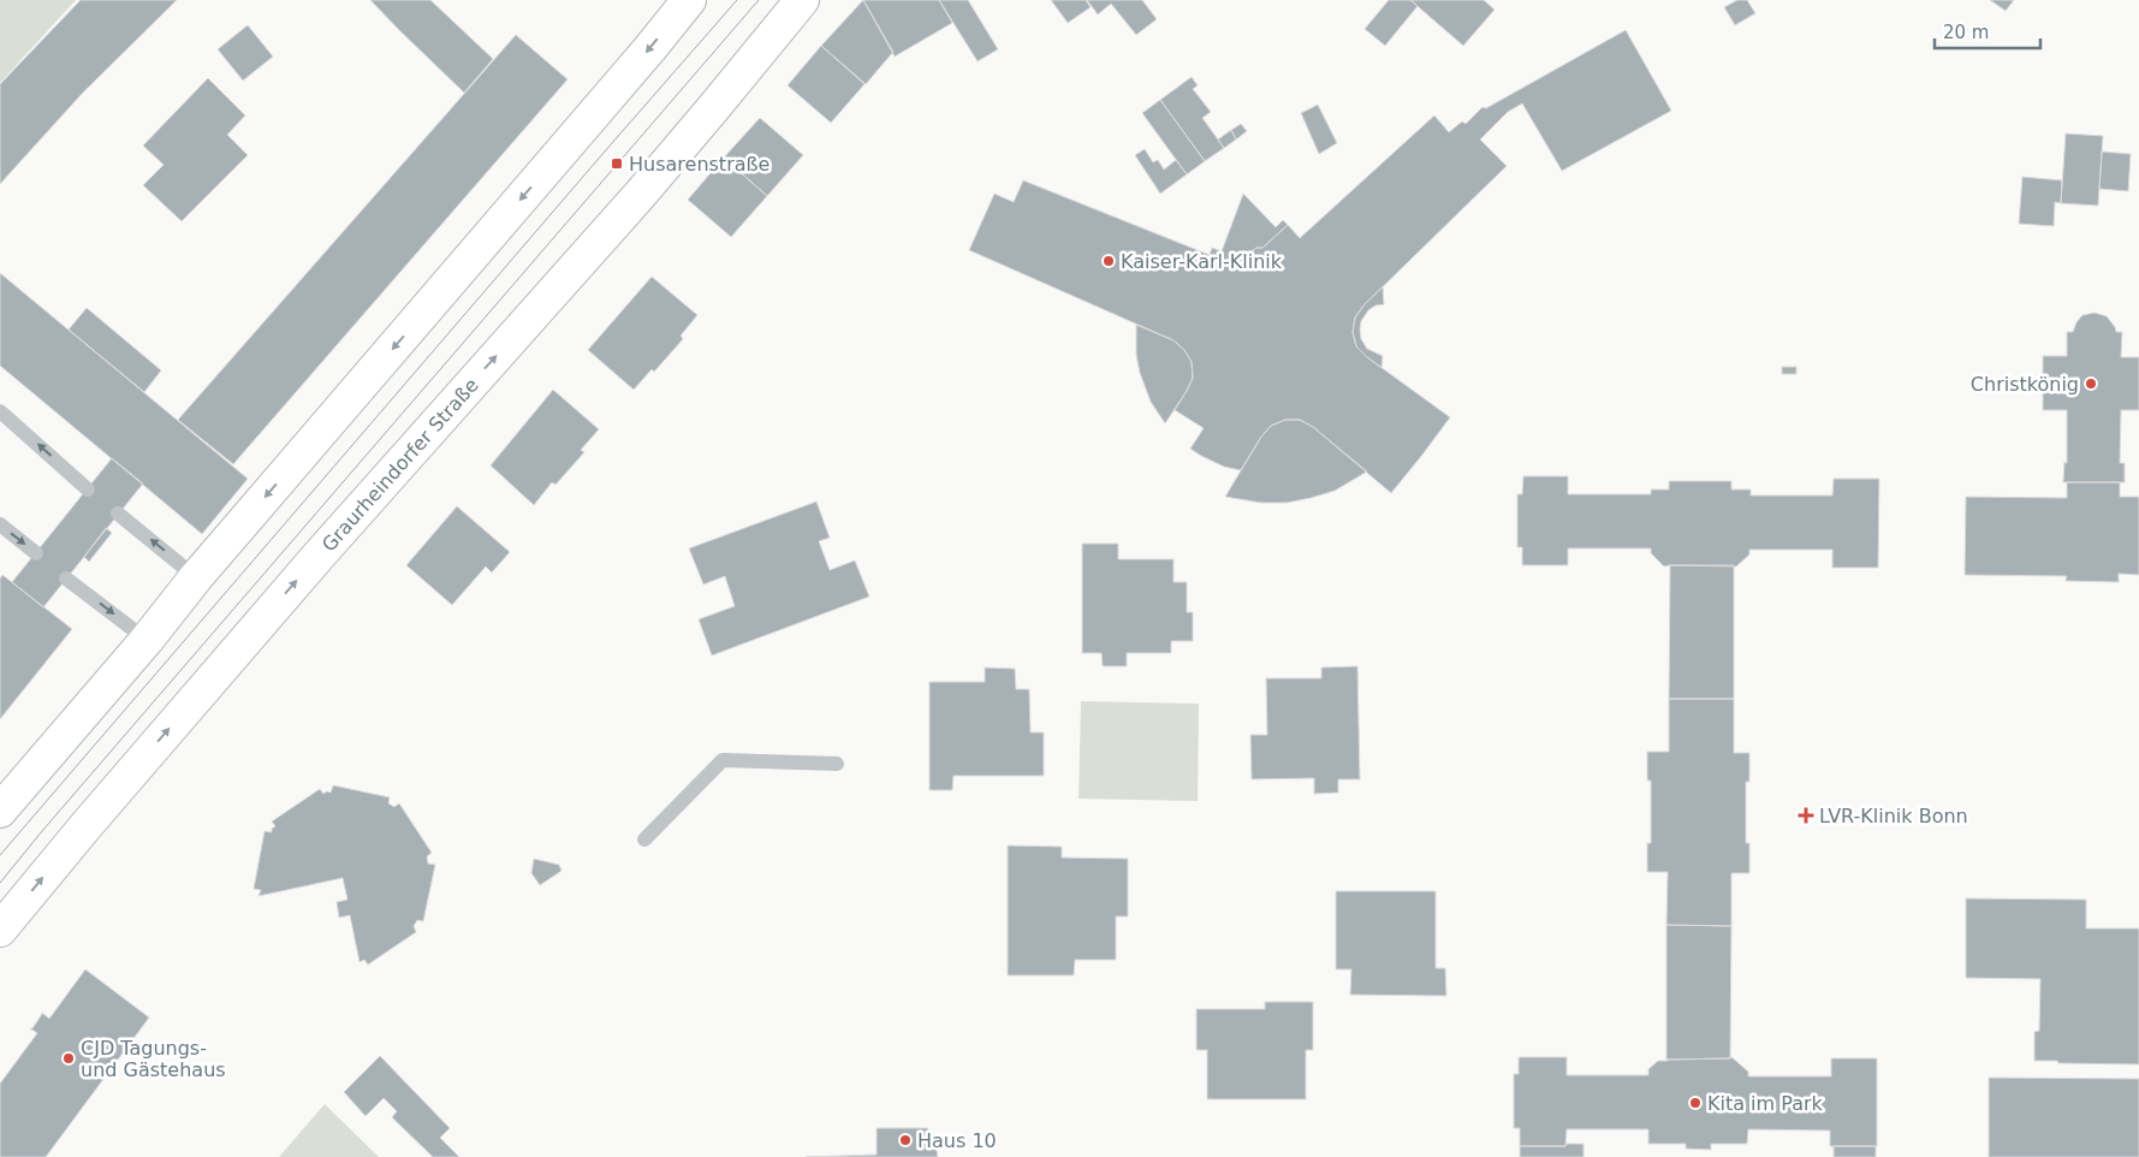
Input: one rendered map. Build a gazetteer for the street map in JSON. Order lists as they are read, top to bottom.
{
  "streets": {
    "main road": ["Graurheindorfer Straße"]
  },
  "places": {
    "transit": ["Husarenstraße"],
    "other": [
      "Kaiser-Karl-Klinik",
      "Christkönig",
      "CJD Tagungs- und Gästehaus",
      "Kita im Park",
      "Haus 10"
    ],
    "health": ["LVR-Klinik Bonn"]
  },
  "scale_bar": "20 m"
}
